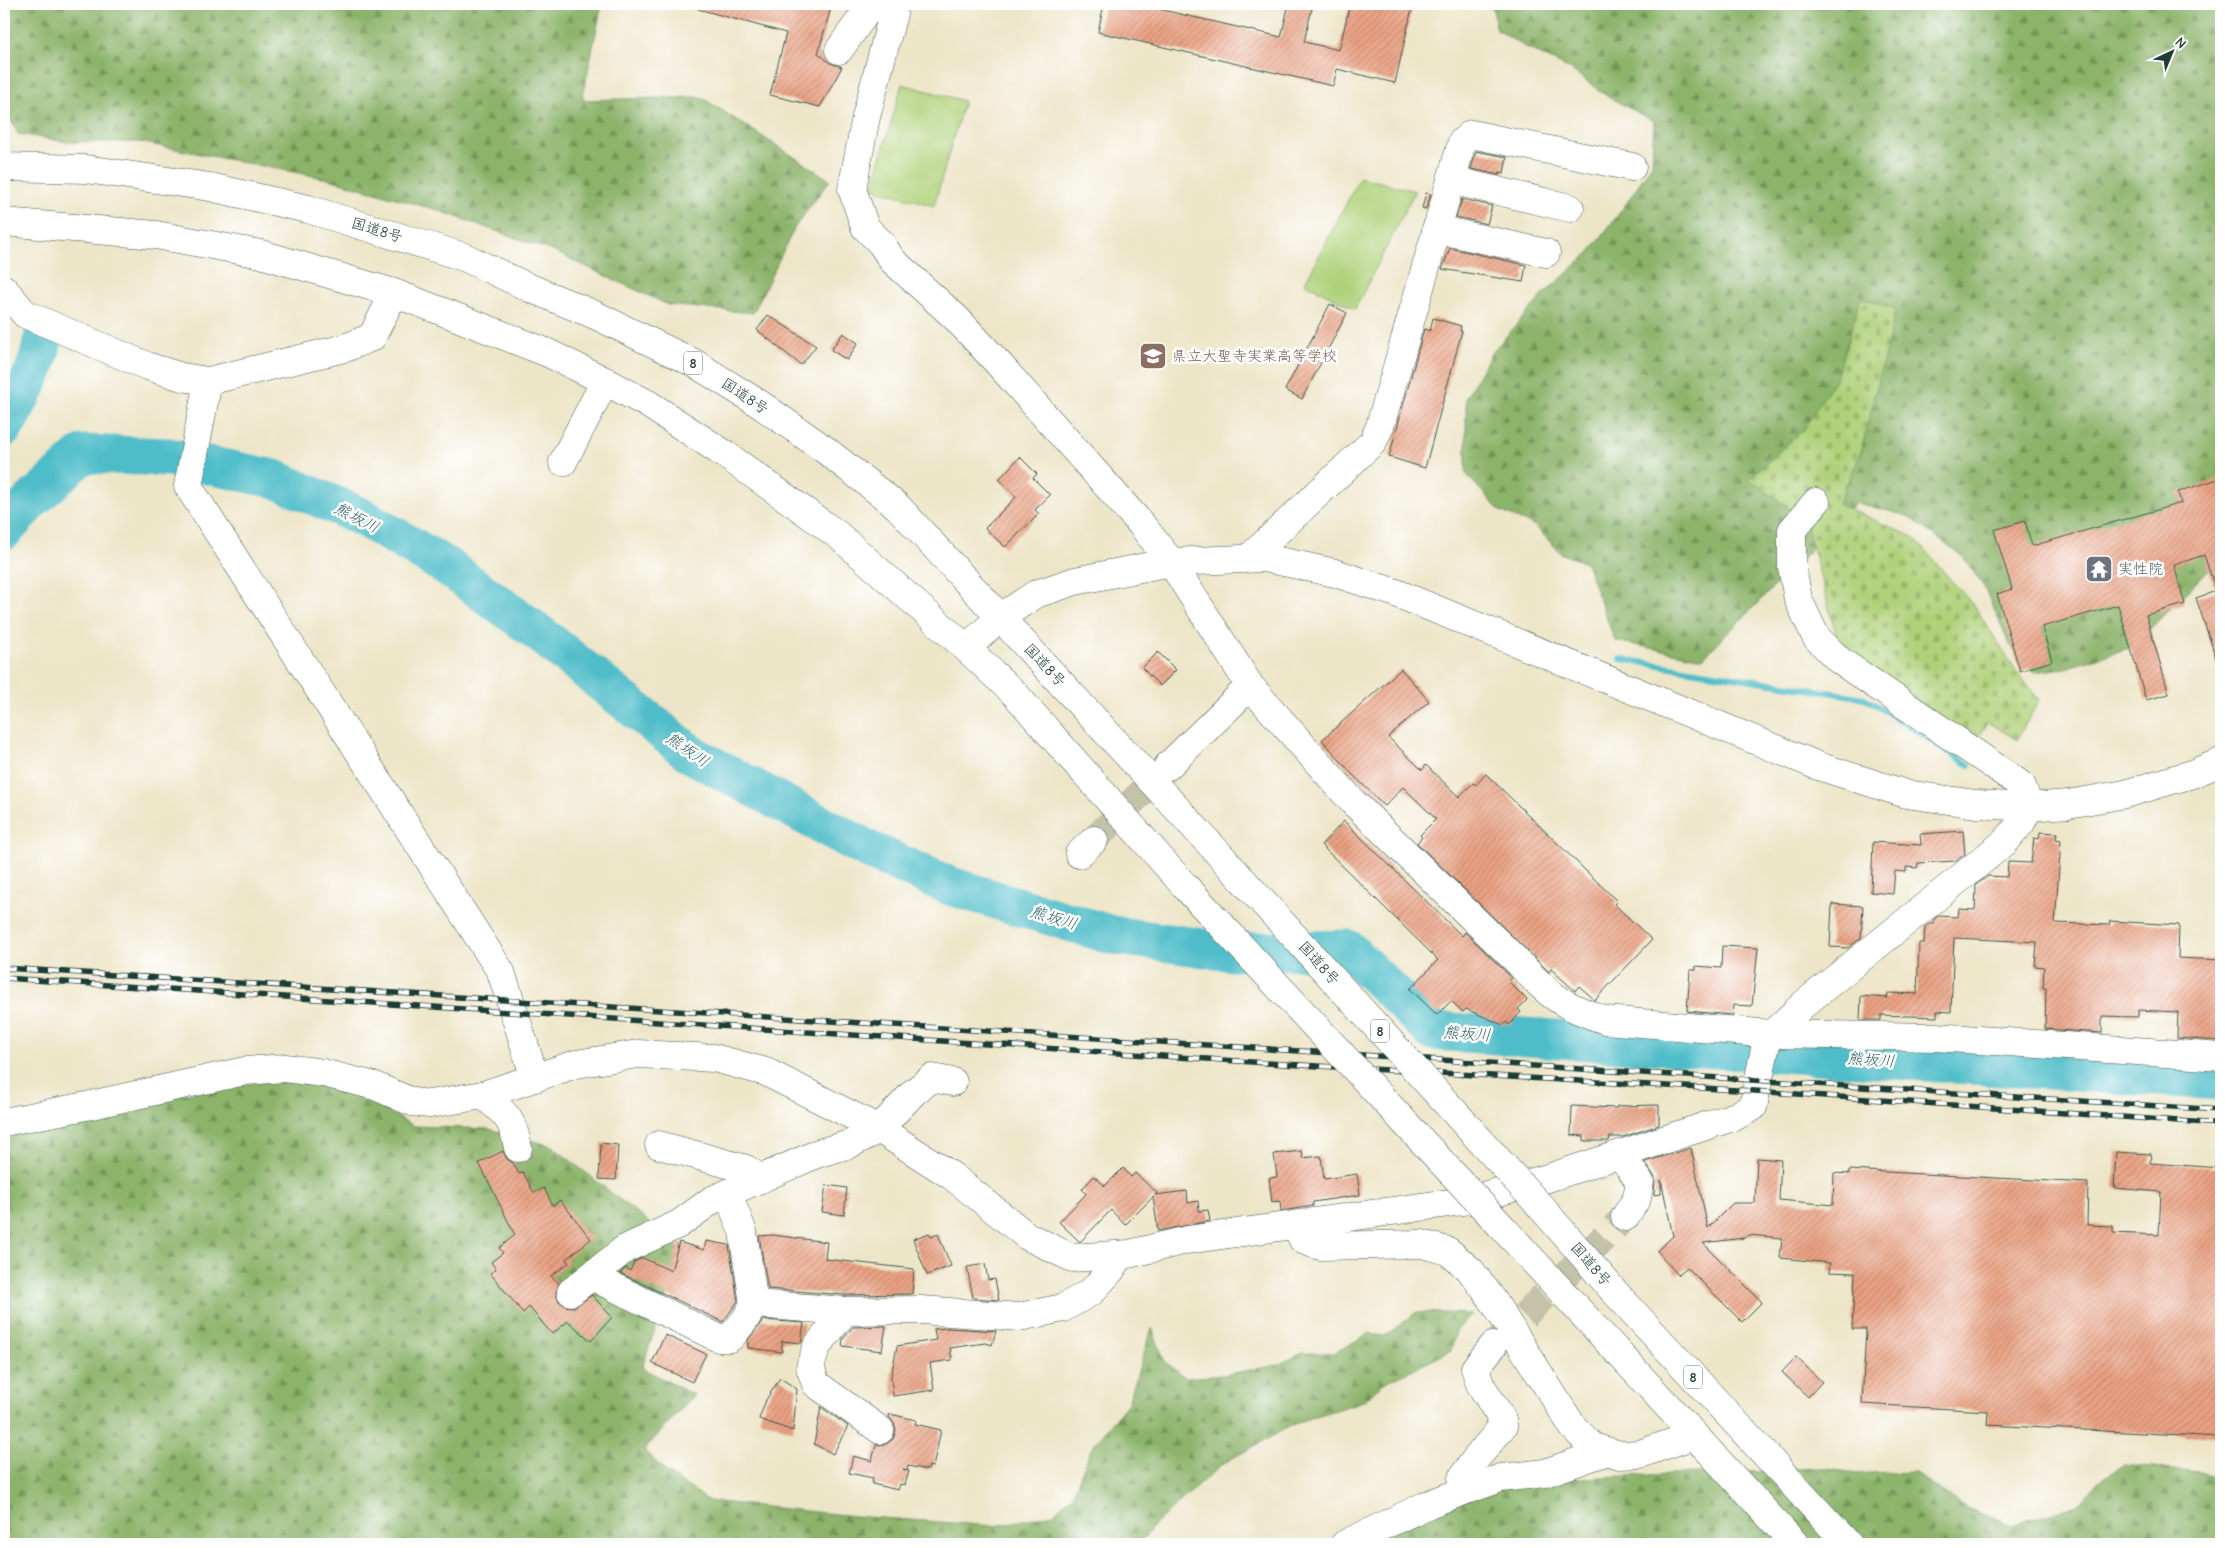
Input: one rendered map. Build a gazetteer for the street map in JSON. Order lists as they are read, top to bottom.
{
  "streets": {
    "main road": ["国道8号", "8"]
  },
  "water": ["熊坂川"],
  "places": {
    "school or university": ["県立大聖寺実業高等学校"],
    "temple": ["実性院"]
  },
  "north": "top right"
}
